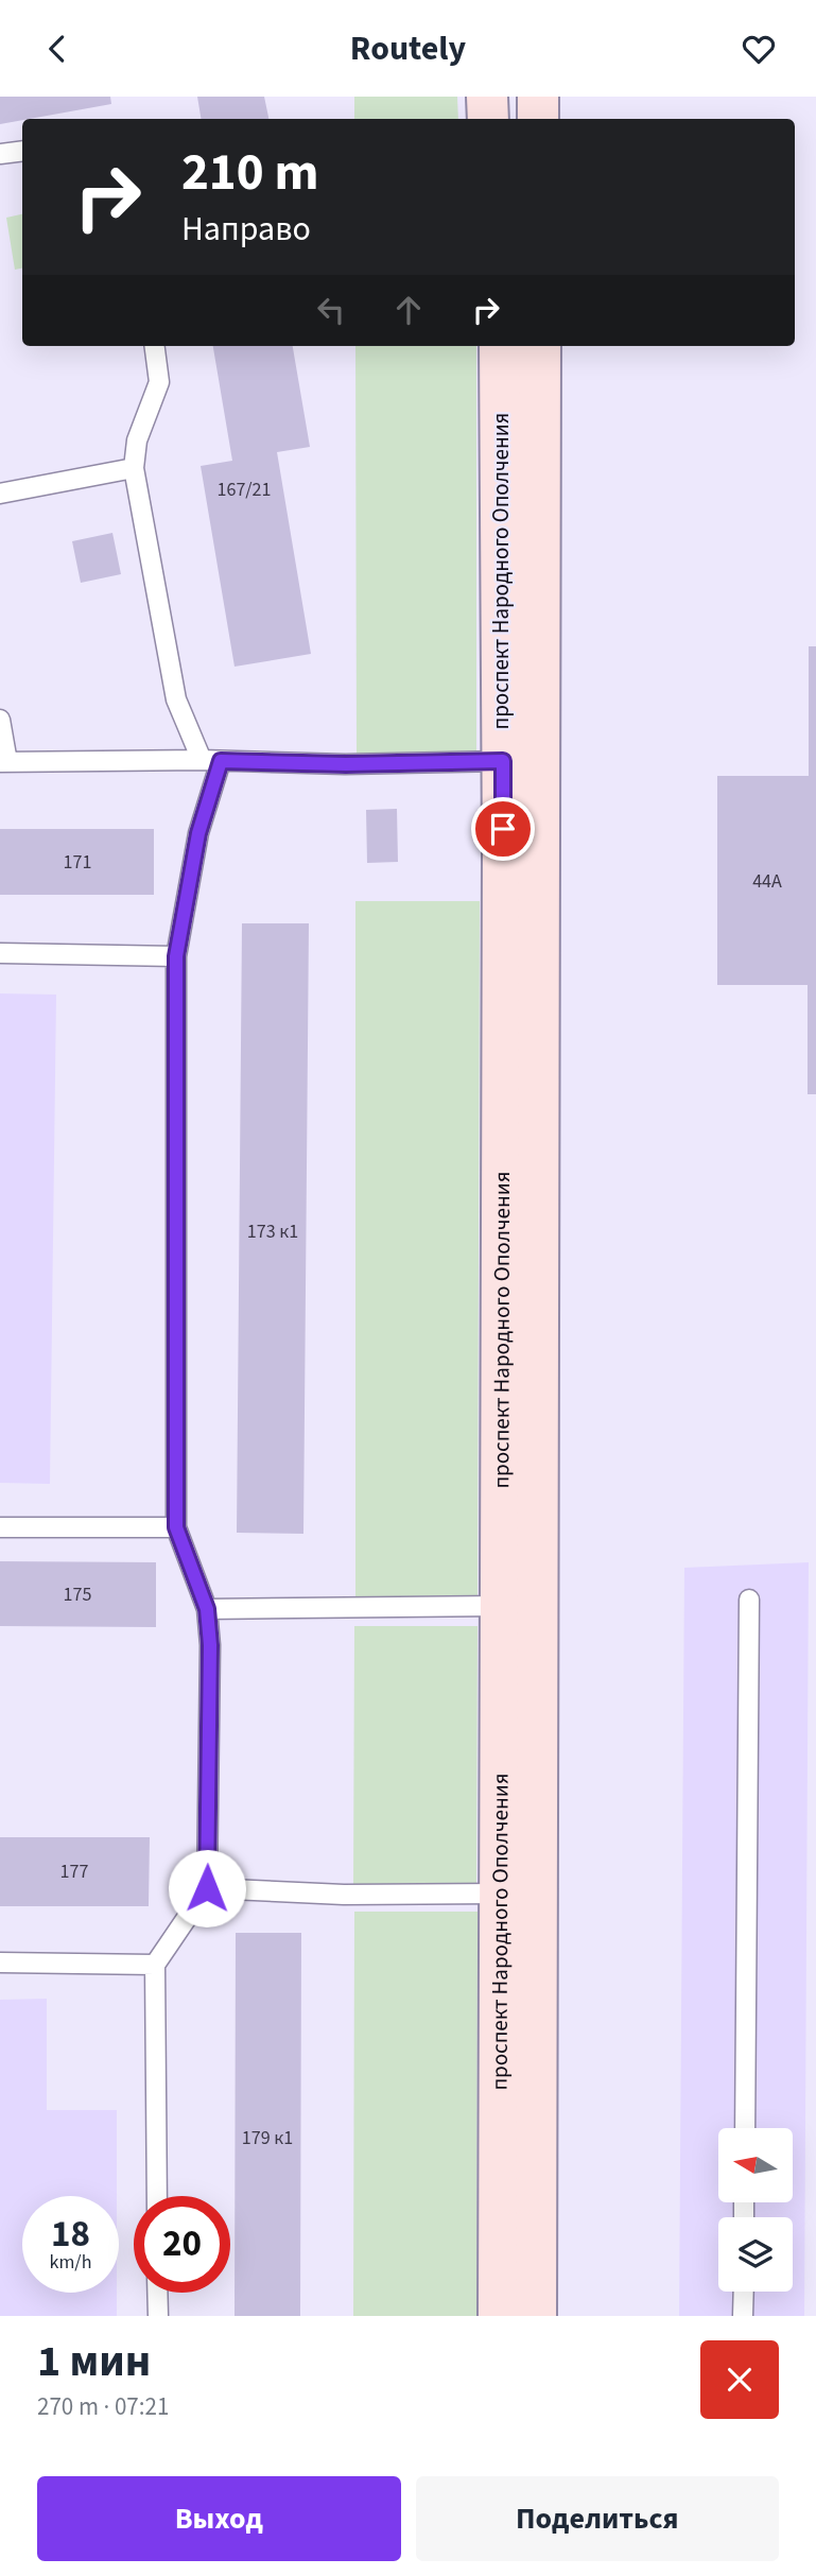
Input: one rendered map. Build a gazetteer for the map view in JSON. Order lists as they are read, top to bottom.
{
  "streets": {
    "main road": ["проспект Народного Ополчения"]
  },
  "house_numbers": [
    "167/21",
    "171",
    "44А",
    "173 к1",
    "175",
    "177",
    "179 к1"
  ],
  "north": "left",
  "page": {
    "header": "Routely",
    "turn": ["210 m", "Направо"],
    "speed": "18 km/h",
    "limit": "20",
    "heading": ["1 мин", "270 m · 07:21"],
    "buttons": ["Выход", "Поделиться"]
  }
}
